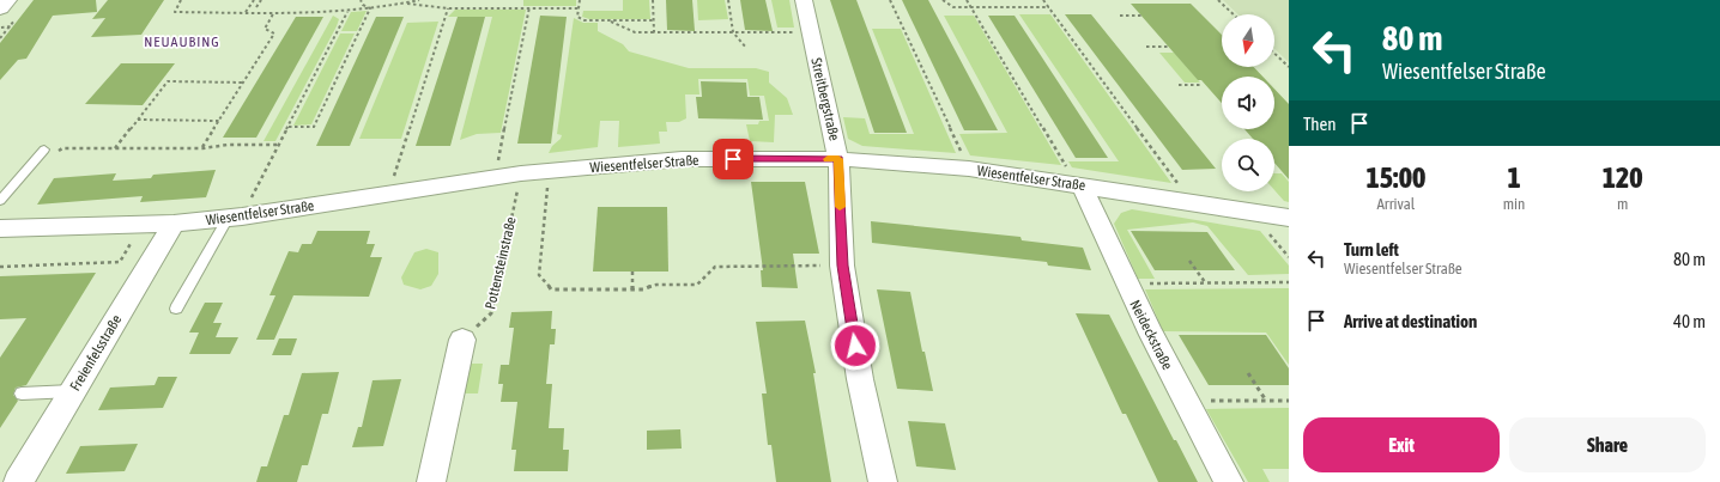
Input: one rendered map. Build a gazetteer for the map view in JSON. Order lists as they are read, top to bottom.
{
  "streets": {
    "street": [
      "Streitbergstraße",
      "Wiesentfelser Straße",
      "Neideckstraße",
      "Freienfelsstraße"
    ],
    "path": ["Pottensteinstraße"]
  },
  "crossings": [
    ["Streitbergstraße", "Wiesentfelser Straße"],
    ["Wiesentfelser Straße", "Pottensteinstraße"],
    ["Wiesentfelser Straße", "Neideckstraße"],
    ["Wiesentfelser Straße", "Freienfelsstraße"]
  ],
  "districts": ["NEUAUBING"],
  "north": "bottom",
  "page": {
    "turn": ["80 m", "Wiesentfelser Straße"],
    "then": "Then",
    "eta": [
      "15:00",
      "Arrival",
      "1",
      "min",
      "120",
      "m"
    ],
    "list": [
      {
        "name": "Turn left",
        "note": "Wiesentfelser Straße",
        "value": "80 m"
      },
      {
        "name": "Arrive at destination",
        "value": "40 m"
      }
    ],
    "buttons": ["Exit", "Share"]
  }
}
